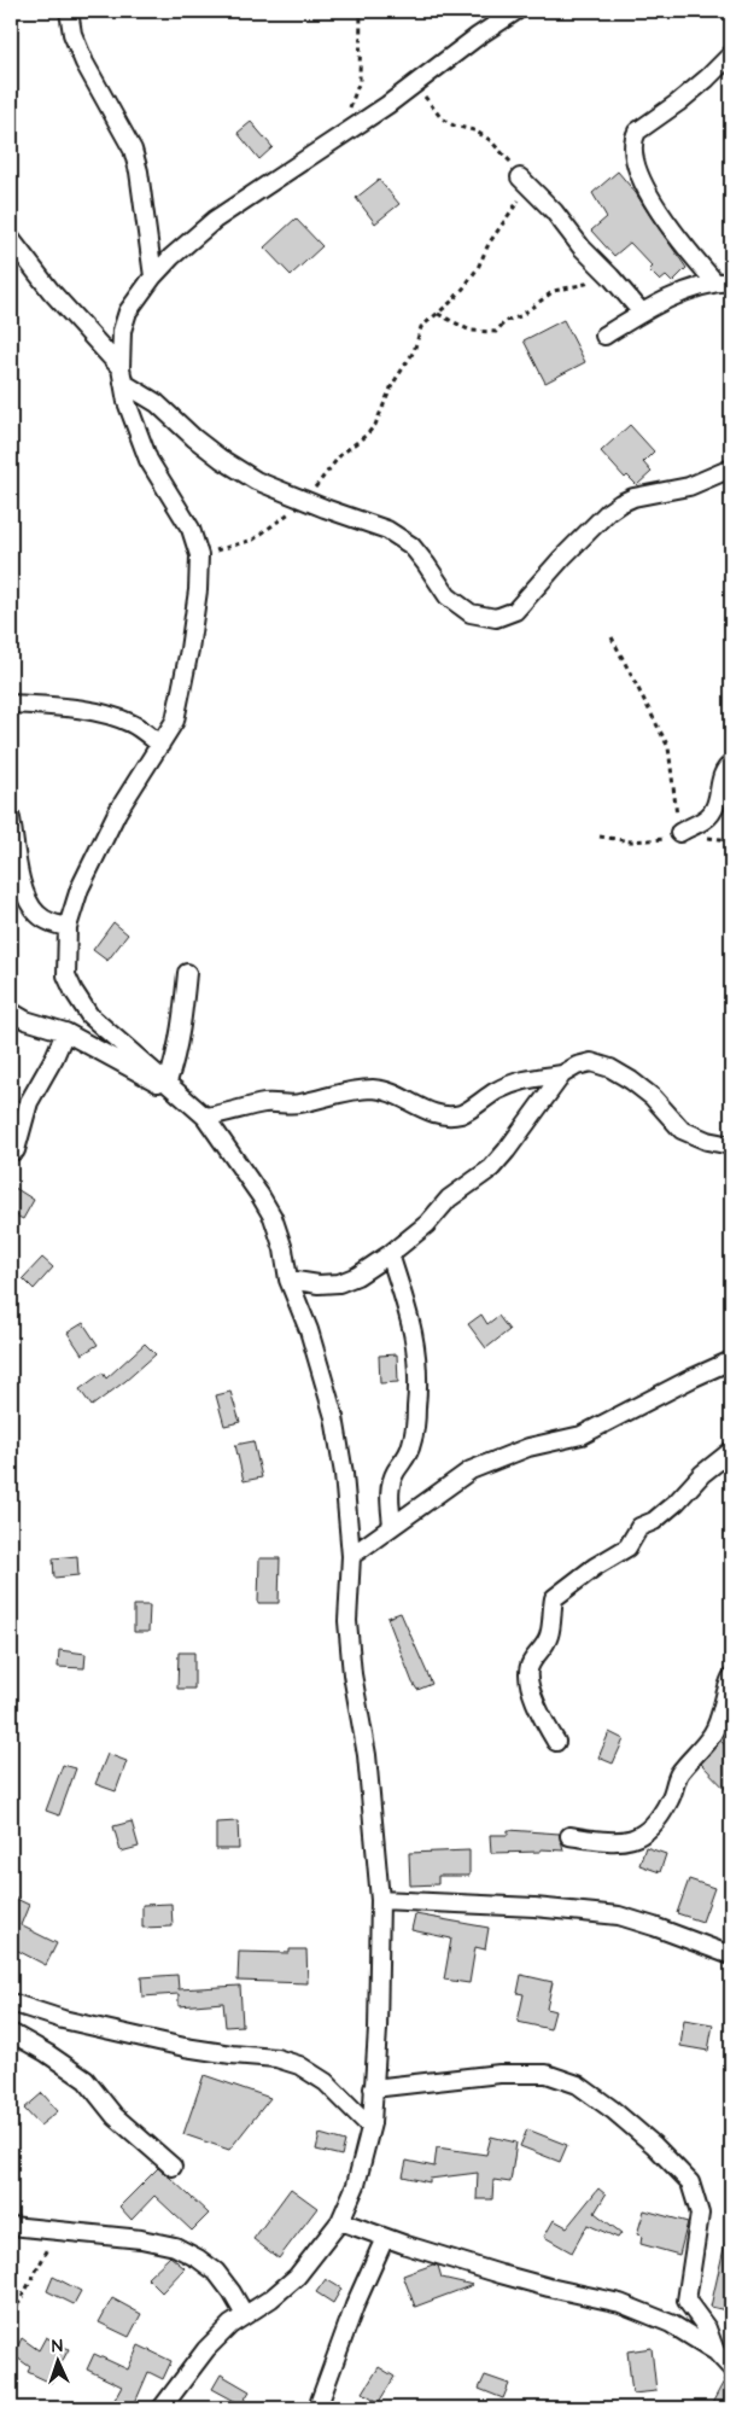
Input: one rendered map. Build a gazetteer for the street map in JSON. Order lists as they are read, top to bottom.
{
  "north": "top"
}
